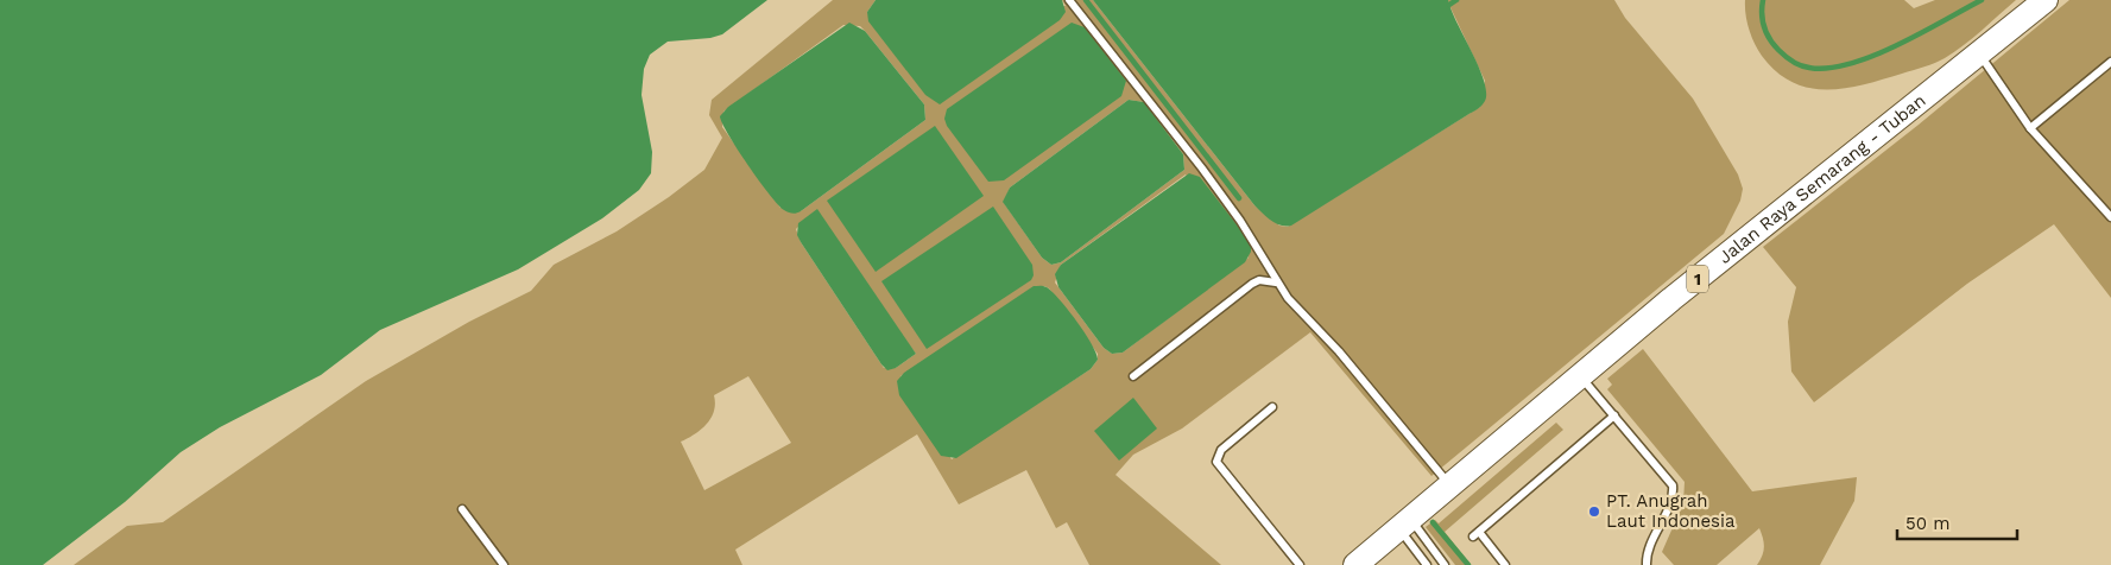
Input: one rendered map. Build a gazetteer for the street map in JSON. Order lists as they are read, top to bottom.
{
  "streets": {
    "highway": ["Jalan Raya Semarang - Tuban", "1"]
  },
  "places": ["PT. Anugrah Laut Indonesia"],
  "scale_bar": "50 m"
}
